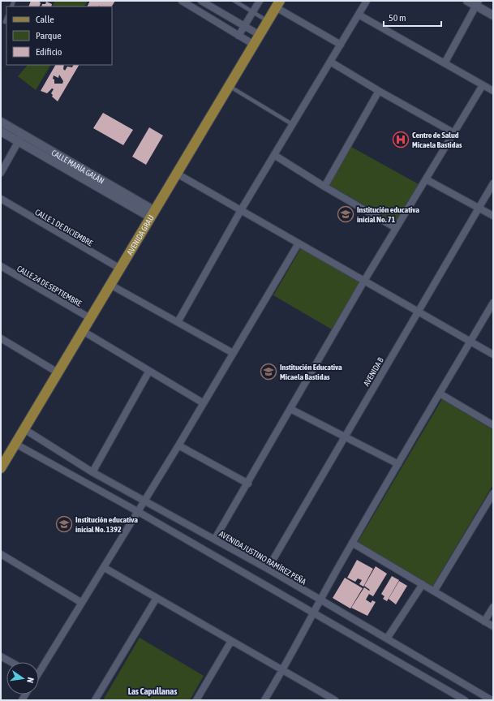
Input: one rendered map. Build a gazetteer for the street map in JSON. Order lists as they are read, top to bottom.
{
  "streets": {
    "main road": ["AVENIDA GRAU"],
    "street": [
      "CALLE MARÍA GALÁN",
      "CALLE 1 DE DICIEMBRE",
      "CALLE 24 DE SEPTIEMBRE",
      "AVENIDA B",
      "AVENIDA JUSTINO RAMÍREZ PEÑA"
    ]
  },
  "crossings": [
    ["CALLE MARÍA GALÁN", "AVENIDA GRAU"],
    ["CALLE 1 DE DICIEMBRE", "AVENIDA GRAU"],
    ["AVENIDA GRAU", "CALLE 24 DE SEPTIEMBRE"],
    ["AVENIDA GRAU", "AVENIDA JUSTINO RAMÍREZ PEÑA"],
    ["AVENIDA B", "AVENIDA JUSTINO RAMÍREZ PEÑA"]
  ],
  "districts": ["Las Capullanas"],
  "places": {
    "hospital": ["Centro de Salud Micaela Bastidas"],
    "school or university": ["Institución educativa inicial No. 71", "Institución Educativa Micaela Bastidas", "Institución educativa inicial No. 1392"]
  },
  "legend": ["Calle", "Parque", "Edificio"],
  "scale_bar": "50 m",
  "north": "right"
}
